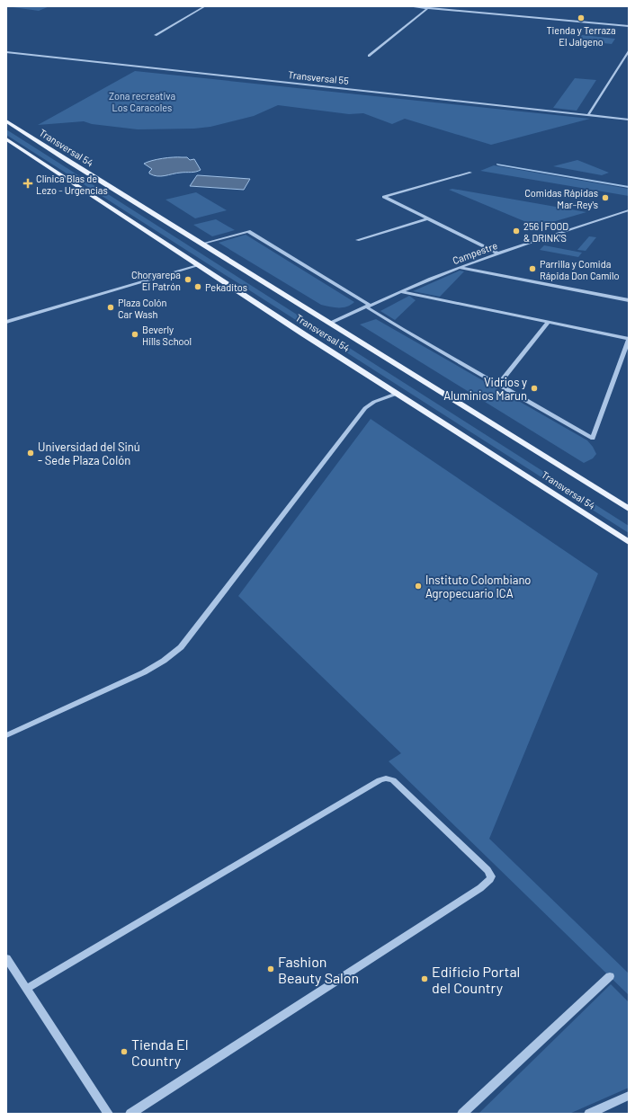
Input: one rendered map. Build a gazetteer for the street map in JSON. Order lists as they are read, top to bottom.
{
  "streets": {
    "main road": ["Transversal 54"],
    "street": ["Transversal 55", "Campestre"]
  },
  "crossings": [
    ["Transversal 54", "Campestre"]
  ],
  "parks": ["Zona recreativa Los Caracoles"],
  "places": {
    "other": [
      "Tienda y Terraza El Jalgeno",
      "Comidas Rápidas Mar-Rey's",
      "256 | FOOD & DRINK'S",
      "Parrilla y Comida Rápida Don Camilo",
      "Choryarepa El Patrón",
      "Pekaditos",
      "Plaza Colón Car Wash",
      "Beverly Hills School",
      "Vidrios y Aluminios Marun",
      "Universidad del Sinú - Sede Plaza Colón",
      "Instituto Colombiano Agropecuario ICA",
      "Fashion Beauty Salon",
      "Edificio Portal del Country",
      "Tienda El Country"
    ],
    "health": ["Clínica Blas de Lezo - Urgencias"]
  }
}
